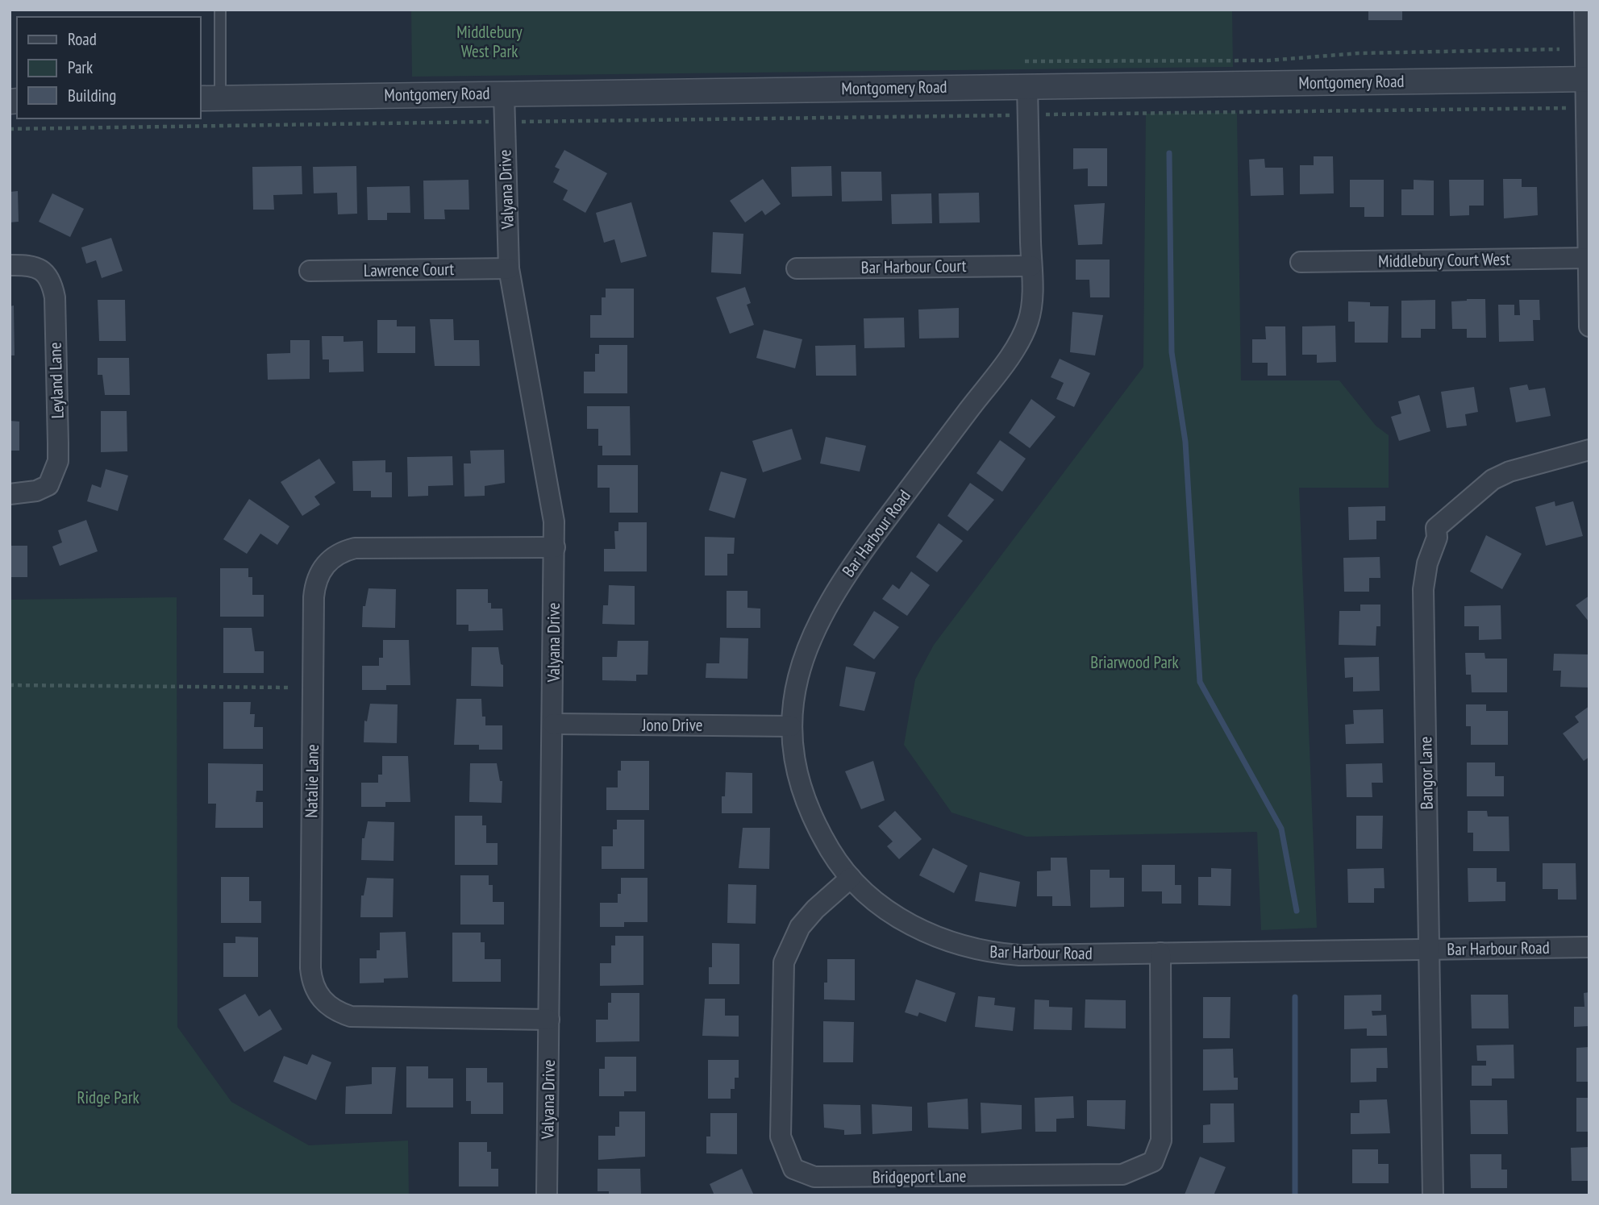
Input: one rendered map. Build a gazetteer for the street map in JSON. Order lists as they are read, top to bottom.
{
  "streets": {
    "street": [
      "Montgomery Road",
      "Valyana Drive",
      "Middlebury Court West",
      "Bar Harbour Court",
      "Lawrence Court",
      "Leyland Lane",
      "Bar Harbour Road",
      "Jono Drive",
      "Bangor Lane",
      "Natalie Lane",
      "Bridgeport Lane"
    ]
  },
  "crossings": [
    ["Montgomery Road", "Valyana Drive"],
    ["Montgomery Road", "Bar Harbour Road"],
    ["Valyana Drive", "Lawrence Court"],
    ["Valyana Drive", "Jono Drive"],
    ["Valyana Drive", "Natalie Lane"],
    ["Bar Harbour Court", "Bar Harbour Road"],
    ["Bar Harbour Road", "Jono Drive"],
    ["Bar Harbour Road", "Bangor Lane"],
    ["Bar Harbour Road", "Bridgeport Lane"]
  ],
  "parks": ["Middlebury West Park", "Briarwood Park", "Ridge Park"],
  "legend": ["Road", "Park", "Building"]
}
